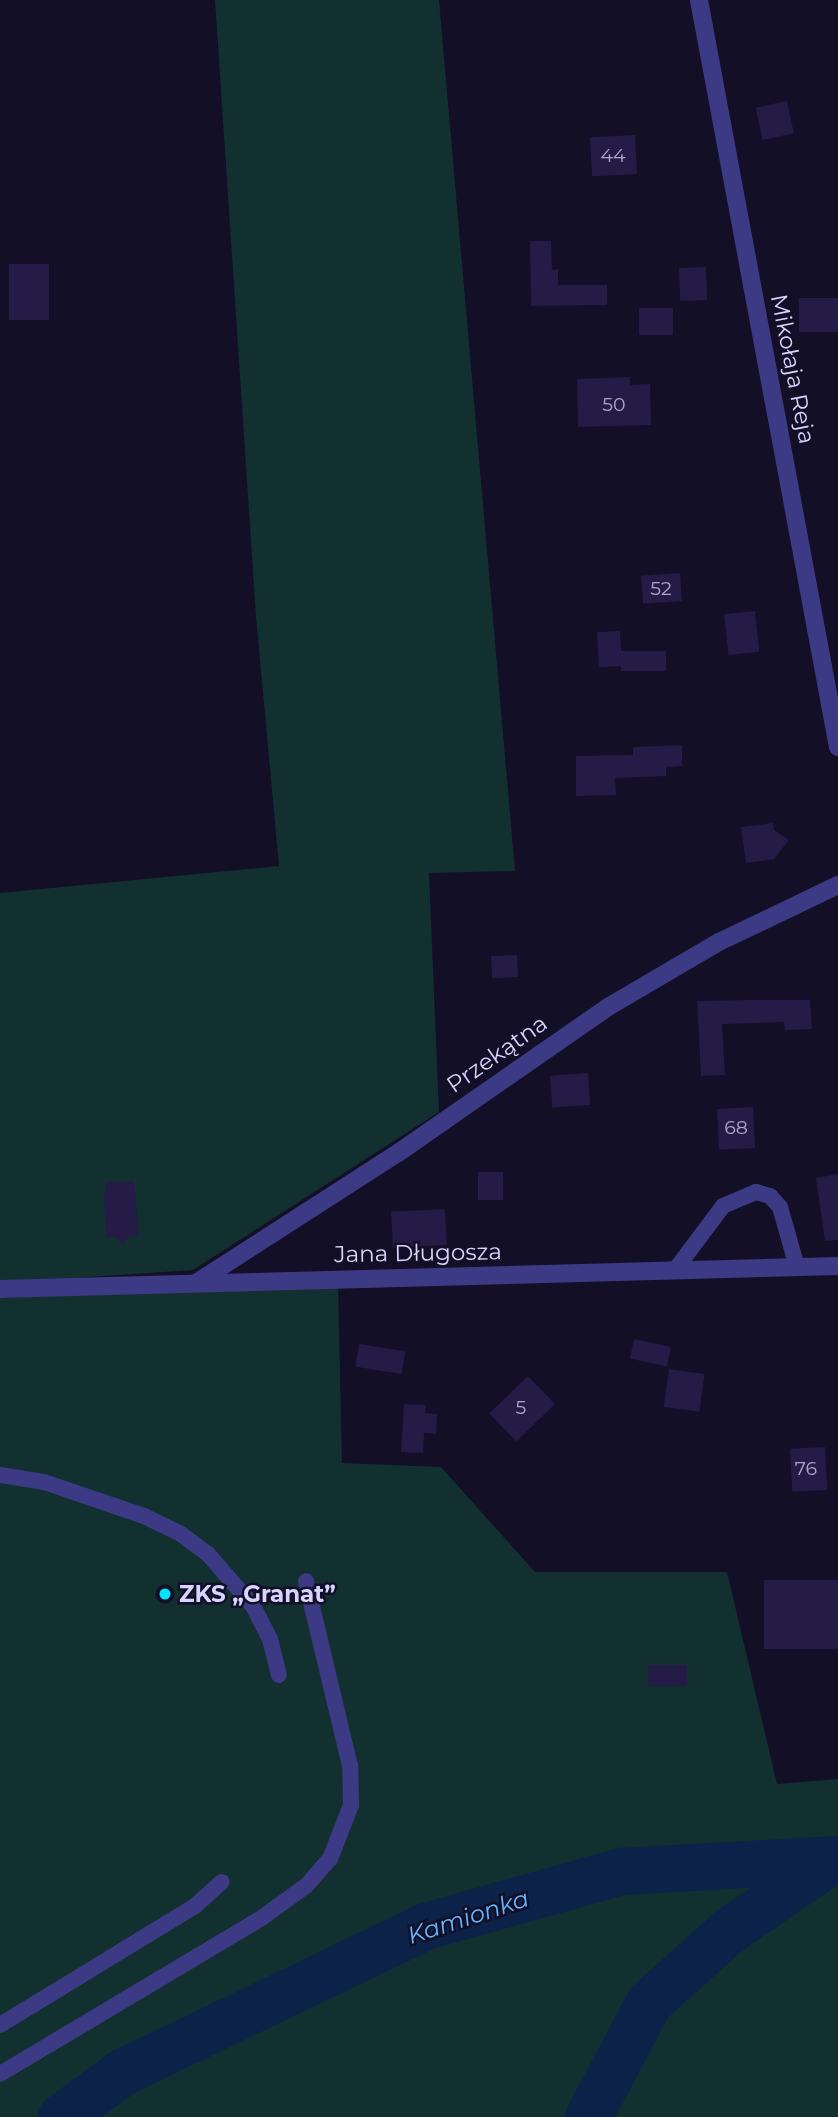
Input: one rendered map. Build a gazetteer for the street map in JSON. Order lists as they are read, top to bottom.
{
  "streets": {
    "street": ["Mikołaja Reja", "Przekątna", "Jana Długosza"]
  },
  "crossings": [
    ["Przekątna", "Jana Długosza"]
  ],
  "water": ["Kamionka"],
  "places": ["ZKS „Granat”"],
  "house_numbers": [
    "44",
    "50",
    "52",
    "68",
    "5",
    "76"
  ]
}
